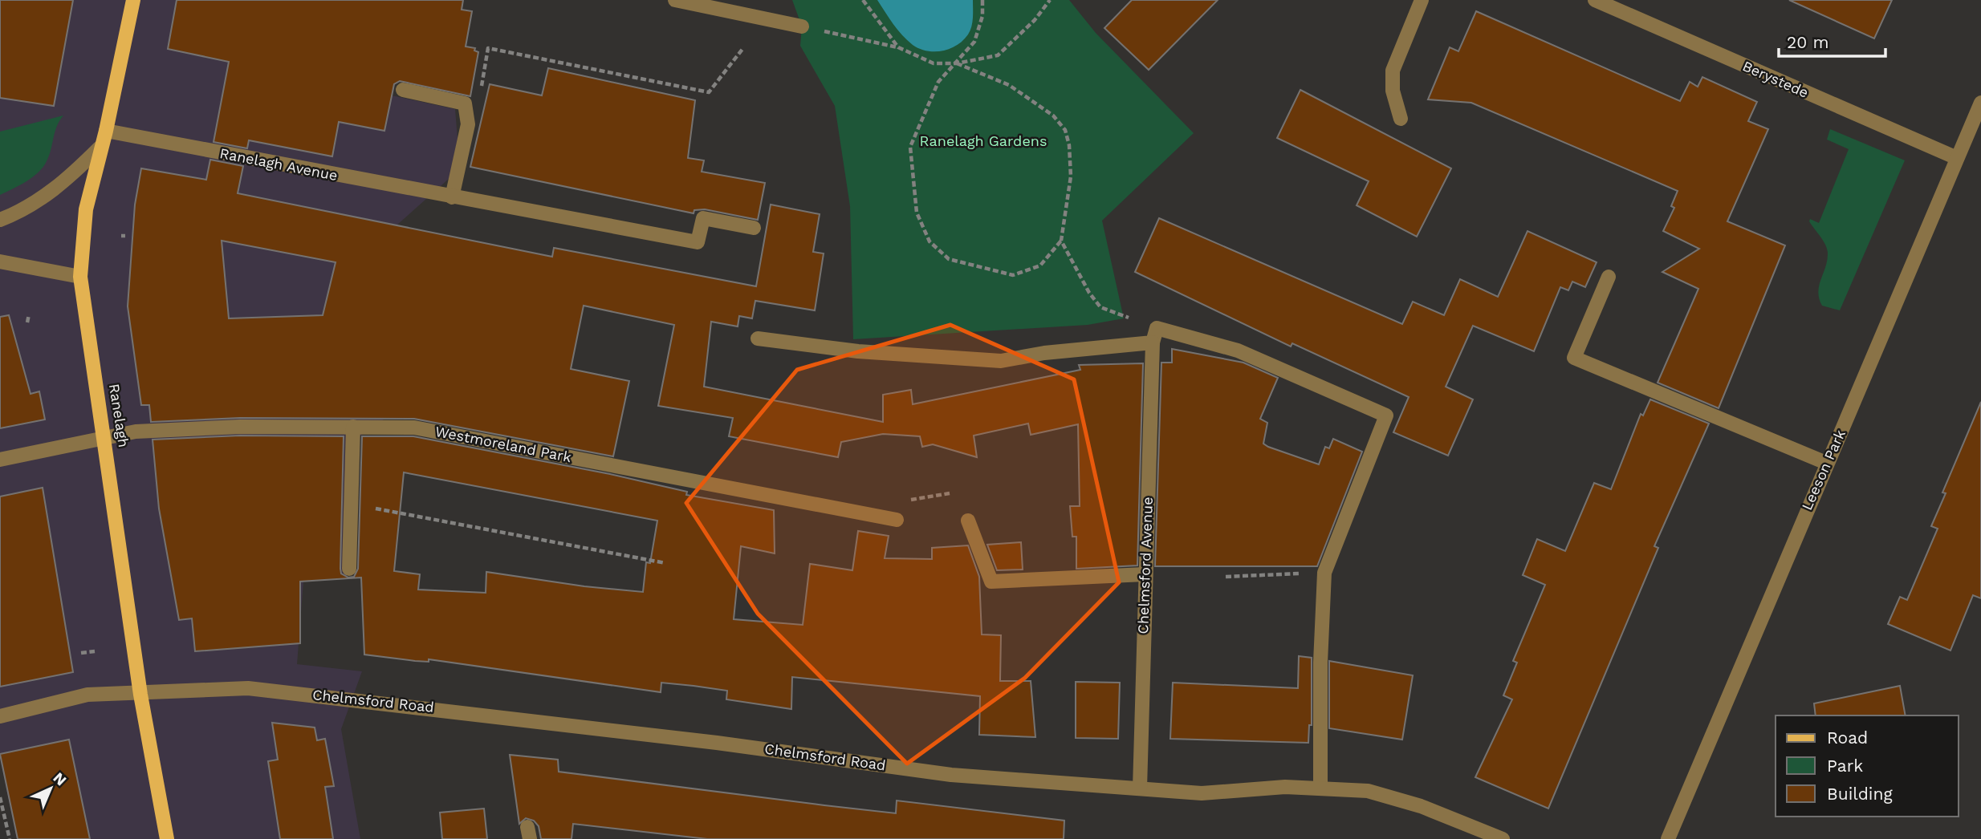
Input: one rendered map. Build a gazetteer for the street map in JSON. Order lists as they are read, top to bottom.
{
  "streets": {
    "main road": ["Ranelagh"],
    "street": [
      "Berystede",
      "Ranelagh Avenue",
      "Westmoreland Park",
      "Leeson Park",
      "Chelmsford Avenue",
      "Chelmsford Road"
    ]
  },
  "crossings": [
    ["Berystede", "Leeson Park"],
    ["Ranelagh Avenue", "Ranelagh"],
    ["Ranelagh", "Westmoreland Park"],
    ["Ranelagh", "Chelmsford Road"],
    ["Chelmsford Avenue", "Chelmsford Road"]
  ],
  "parks": ["Ranelagh Gardens"],
  "legend": ["Road", "Park", "Building"],
  "scale_bar": "20 m",
  "north": "top right"
}
